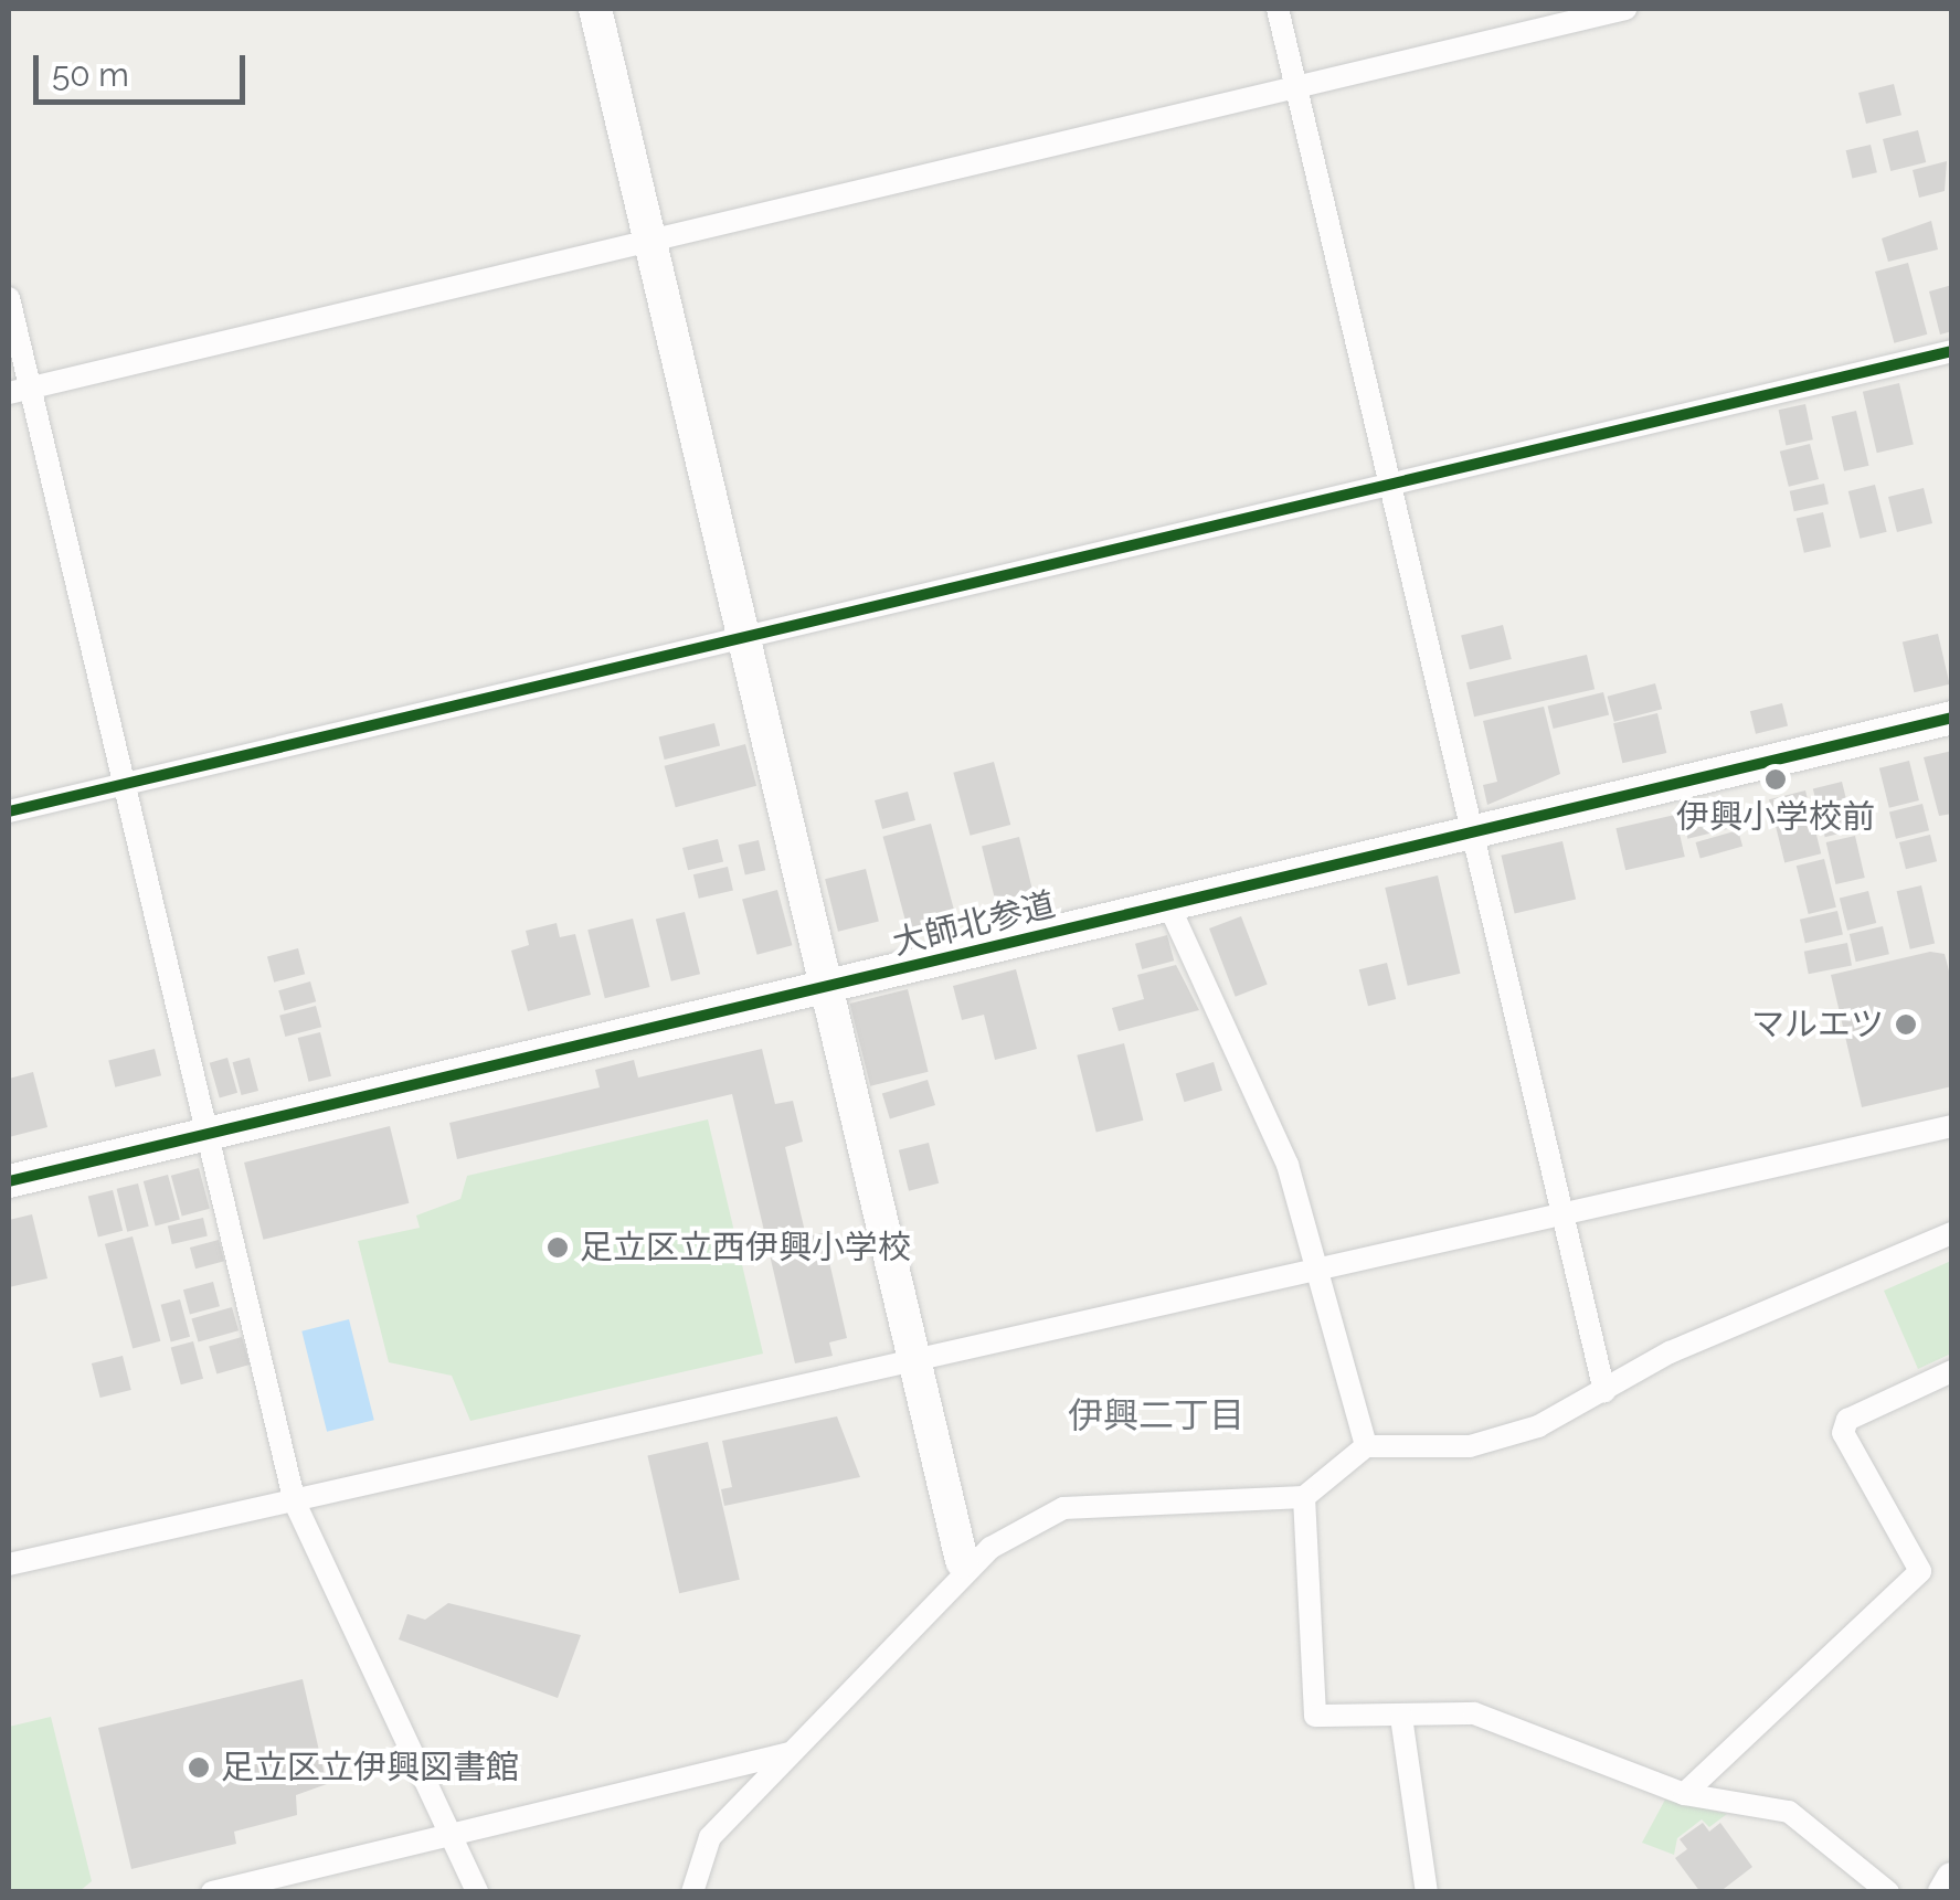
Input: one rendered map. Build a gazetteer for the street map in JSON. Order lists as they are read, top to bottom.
{
  "streets": {
    "street": ["大師北参道"]
  },
  "districts": ["伊興二丁目"],
  "places": [
    "伊興小学校前",
    "マルエツ",
    "足立区立西伊興小学校",
    "足立区立伊興図書館"
  ],
  "scale_bar": "50 m"
}
